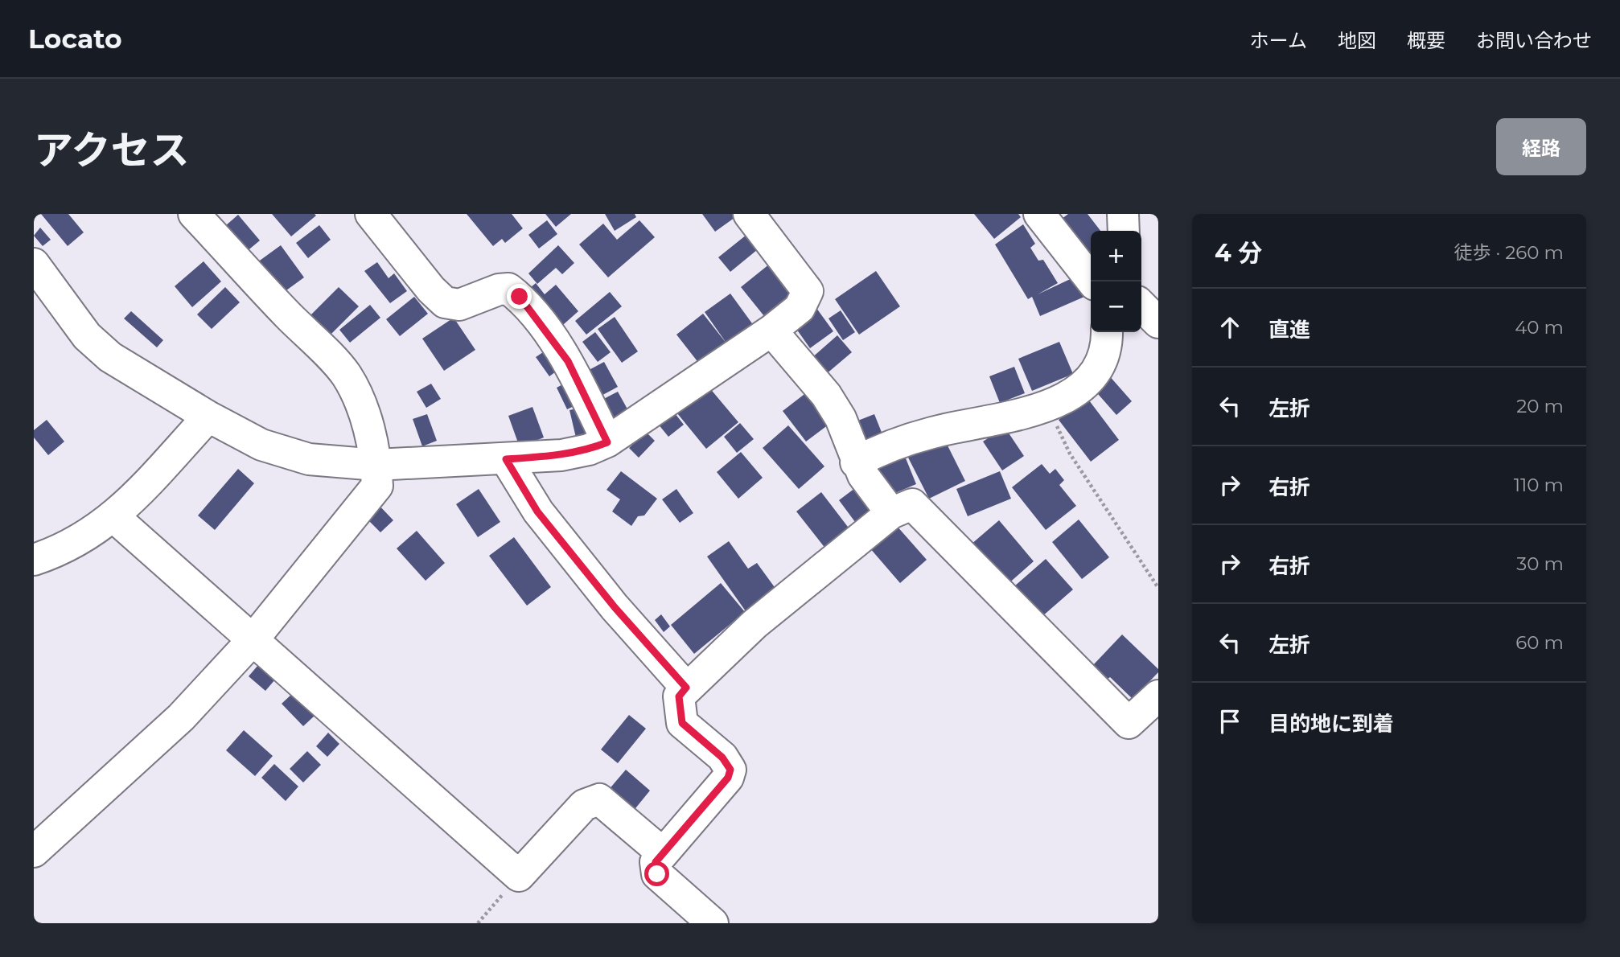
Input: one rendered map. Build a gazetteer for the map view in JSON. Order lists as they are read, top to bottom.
{
  "page": {
    "header": "Locato",
    "nav": [
      "ホーム",
      "地図",
      "概要",
      "お問い合わせ"
    ],
    "title": "アクセス",
    "buttons": "経路",
    "heading": ["4 分", "徒歩 · 260 m"],
    "map_buttons": ["+", "−"],
    "list": [
      ["直進", "40 m"],
      ["左折", "20 m"],
      ["右折", "110 m"],
      ["右折", "30 m"],
      ["左折", "60 m"],
      "目的地に到着"
    ]
  }
}
